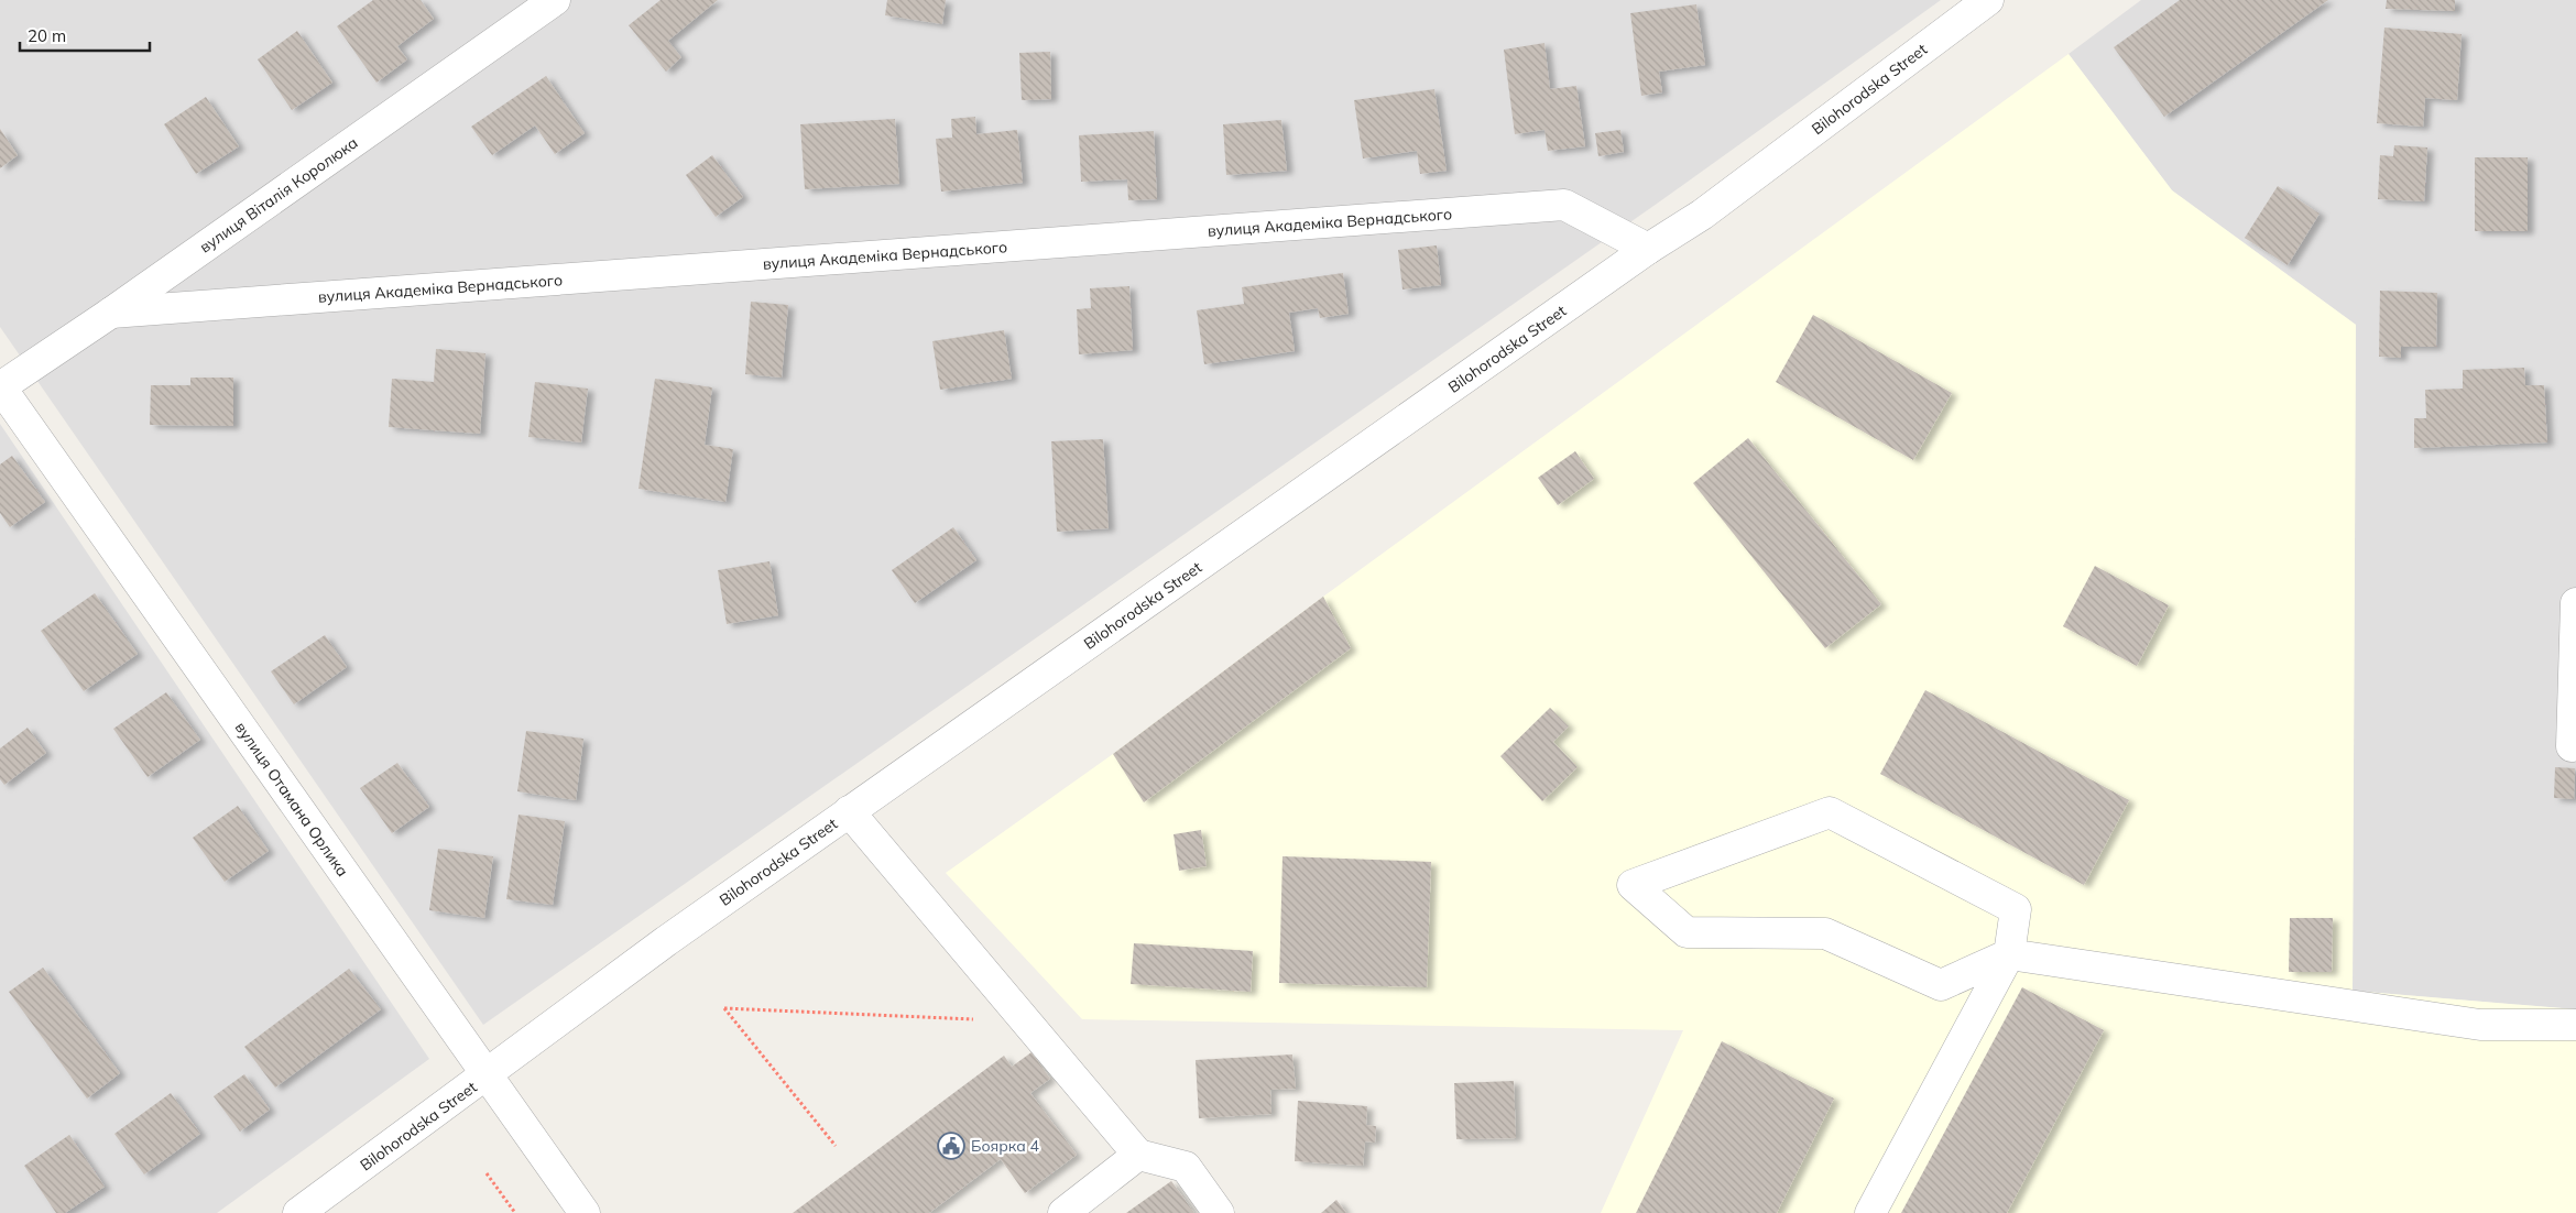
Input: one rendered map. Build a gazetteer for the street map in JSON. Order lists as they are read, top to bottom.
{
  "streets": {
    "street": [
      "Bilohorodska Street",
      "вулиця Віталія Королюка",
      "вулиця Академіка Вернадського",
      "вулиця Отамана Орлика"
    ]
  },
  "crossings": [
    ["Bilohorodska Street", "вулиця Академіка Вернадського"],
    ["Bilohorodska Street", "вулиця Отамана Орлика"],
    ["вулиця Віталія Королюка", "вулиця Академіка Вернадського"],
    ["вулиця Віталія Королюка", "вулиця Отамана Орлика"]
  ],
  "places": {
    "public building": ["Боярка 4"]
  },
  "scale_bar": "20 m"
}
